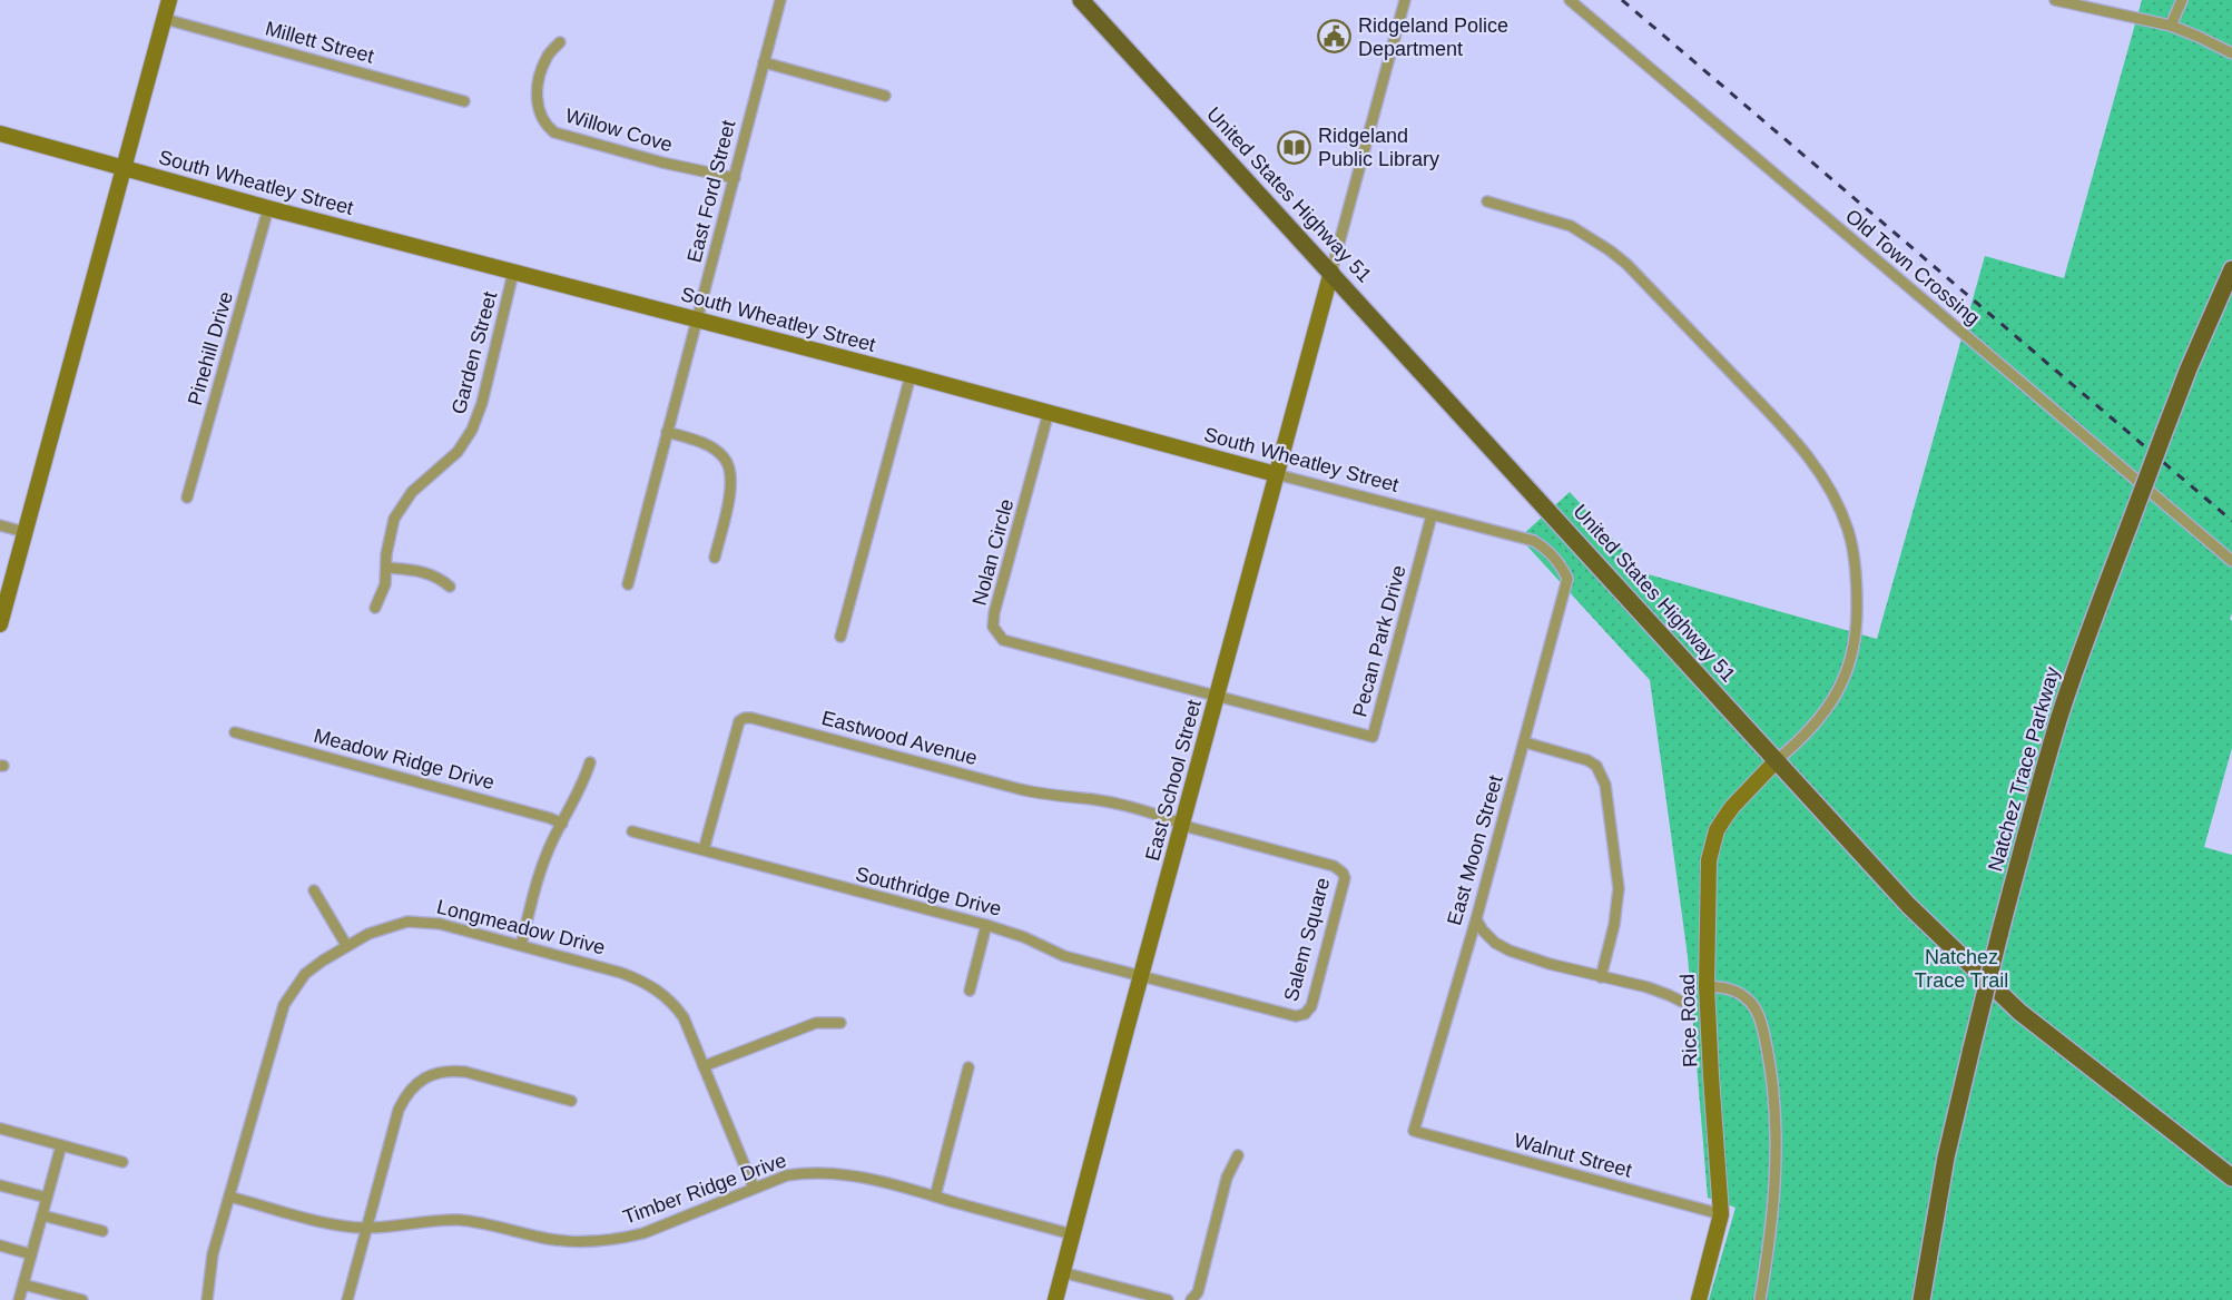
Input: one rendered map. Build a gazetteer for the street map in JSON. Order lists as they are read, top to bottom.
{
  "streets": {
    "main road": ["United States Highway 51", "Natchez Trace Parkway"],
    "street": [
      "Millett Street",
      "Willow Cove",
      "South Wheatley Street",
      "East Ford Street",
      "Old Town Crossing",
      "Pinehill Drive",
      "Garden Street",
      "Nolan Circle",
      "Pecan Park Drive",
      "Eastwood Avenue",
      "Meadow Ridge Drive",
      "East School Street",
      "East Moon Street",
      "Southridge Drive",
      "Longmeadow Drive",
      "Salem Square",
      "Rice Road",
      "Walnut Street",
      "Timber Ridge Drive"
    ]
  },
  "crossings": [
    ["Willow Cove", "East Ford Street"],
    ["South Wheatley Street", "East Ford Street"],
    ["South Wheatley Street", "Pinehill Drive"],
    ["South Wheatley Street", "Garden Street"],
    ["South Wheatley Street", "Nolan Circle"],
    ["South Wheatley Street", "Pecan Park Drive"],
    ["South Wheatley Street", "East School Street"],
    ["South Wheatley Street", "East Moon Street"],
    ["United States Highway 51", "East School Street"],
    ["United States Highway 51", "Rice Road"],
    ["Nolan Circle", "Pecan Park Drive"],
    ["Nolan Circle", "East School Street"],
    ["Pecan Park Drive", "East School Street"],
    ["Eastwood Avenue", "East School Street"],
    ["Eastwood Avenue", "Southridge Drive"],
    ["Eastwood Avenue", "Salem Square"],
    ["East School Street", "Southridge Drive"],
    ["East School Street", "Salem Square"],
    ["East School Street", "Timber Ridge Drive"],
    ["East Moon Street", "Walnut Street"],
    ["Southridge Drive", "Salem Square"],
    ["Longmeadow Drive", "Timber Ridge Drive"],
    ["Rice Road", "Walnut Street"]
  ],
  "parks": ["Natchez Trace Trail"],
  "places": {
    "public building": ["Ridgeland Police Department"],
    "library": ["Ridgeland Public Library"]
  }
}
